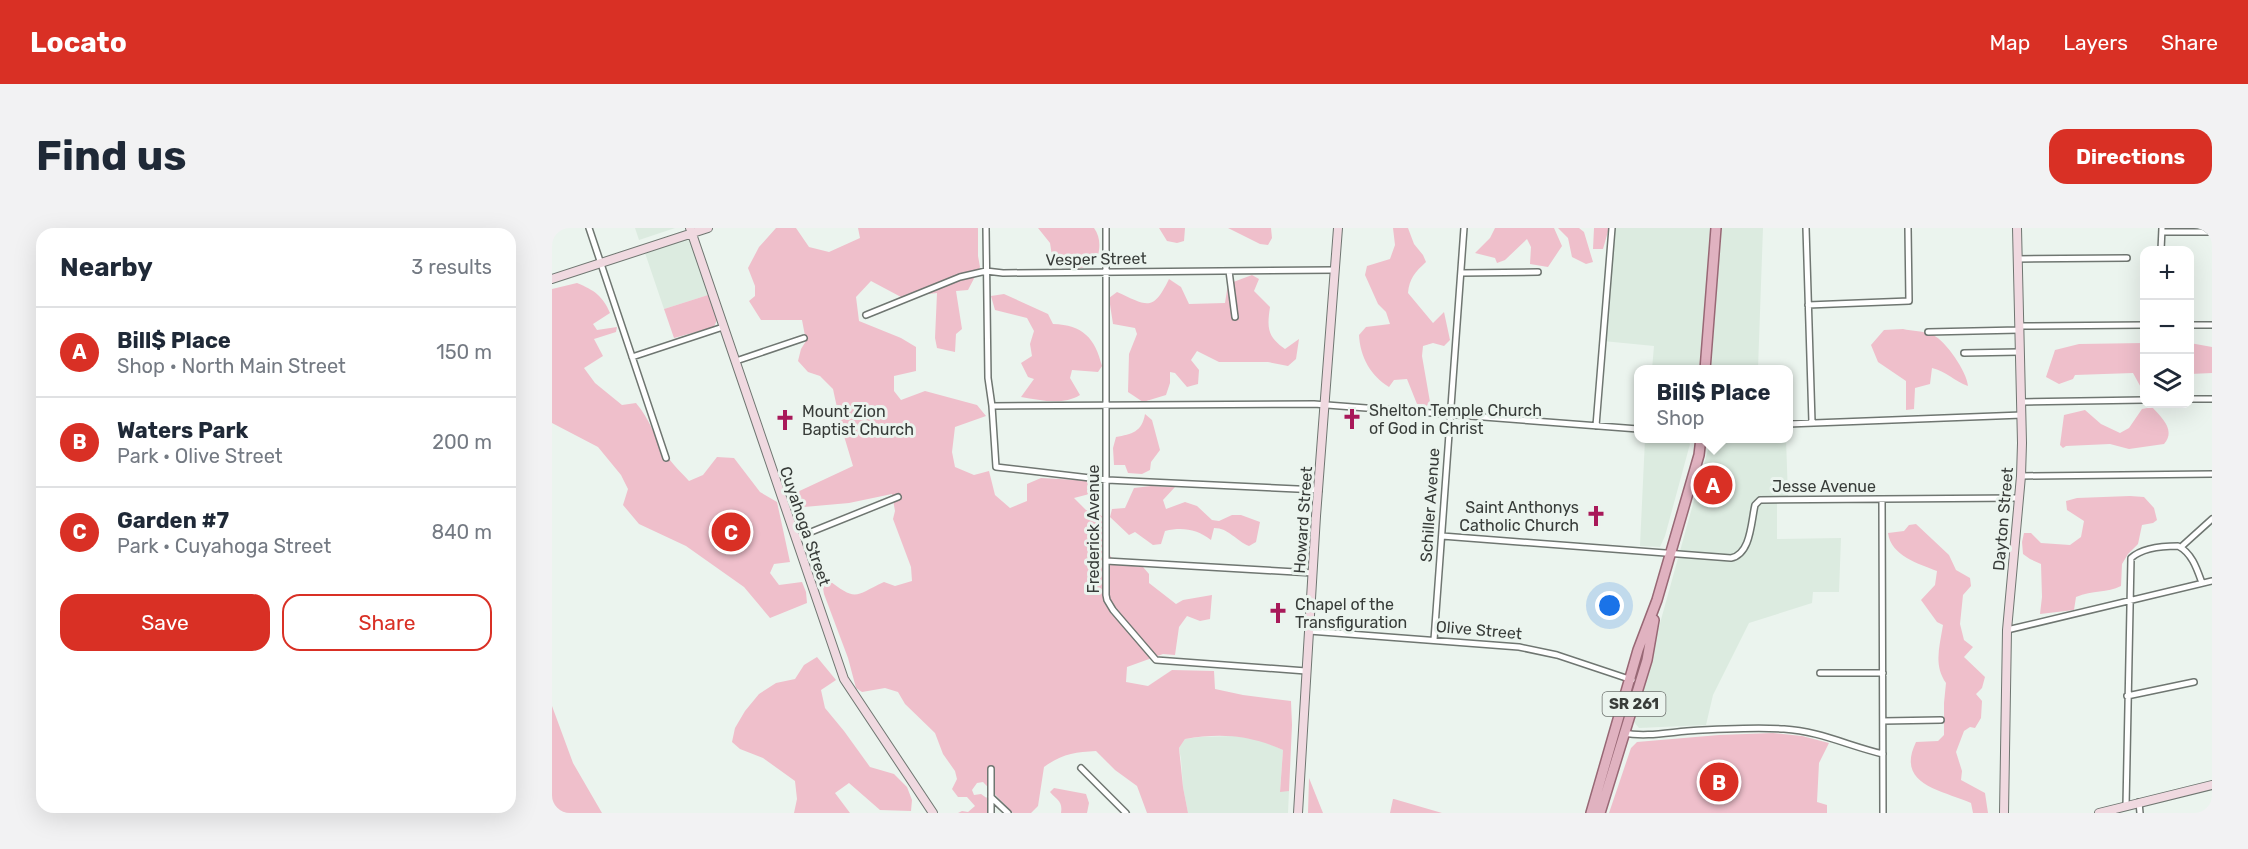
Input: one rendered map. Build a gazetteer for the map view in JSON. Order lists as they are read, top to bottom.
{
  "streets": {
    "main road": ["SR 261"],
    "street": [
      "Vesper Street",
      "Jesse Avenue",
      "Schiller Avenue",
      "Dayton Street",
      "Howard Street",
      "Cuyahoga Street",
      "Frederick Avenue",
      "Olive Street"
    ]
  },
  "crossings": [
    ["Vesper Street", "Howard Street"],
    ["Vesper Street", "Frederick Avenue"],
    ["Jesse Avenue", "Dayton Street"],
    ["Jesse Avenue", "SR 261"],
    ["Schiller Avenue", "Olive Street"],
    ["Howard Street", "Frederick Avenue"],
    ["Howard Street", "Olive Street"],
    ["Olive Street", "SR 261"]
  ],
  "places": {
    "church": [
      "Shelton Temple Church of God in Christ",
      "Mount Zion Baptist Church",
      "Saint Anthonys Catholic Church",
      "Chapel of the Transfiguration"
    ]
  },
  "page": {
    "header": "Locato",
    "nav": ["Map", "Layers", "Share"],
    "buttons": [
      "Directions",
      ["Save", "Share"]
    ],
    "title": "Find us",
    "heading": ["Nearby", "3 results"],
    "map_buttons": ["+", "−"],
    "list": [
      {
        "mark": "A",
        "name": "Bill$ Place",
        "note": "Shop · North Main Street",
        "value": "150 m"
      },
      {
        "mark": "B",
        "name": "Waters Park",
        "note": "Park · Olive Street",
        "value": "200 m"
      },
      {
        "mark": "C",
        "name": "Garden #7",
        "note": "Park · Cuyahoga Street",
        "value": "840 m"
      }
    ],
    "popup": ["Bill$ Place", "Shop"],
    "pins": ["A", "C", "B"]
  }
}
